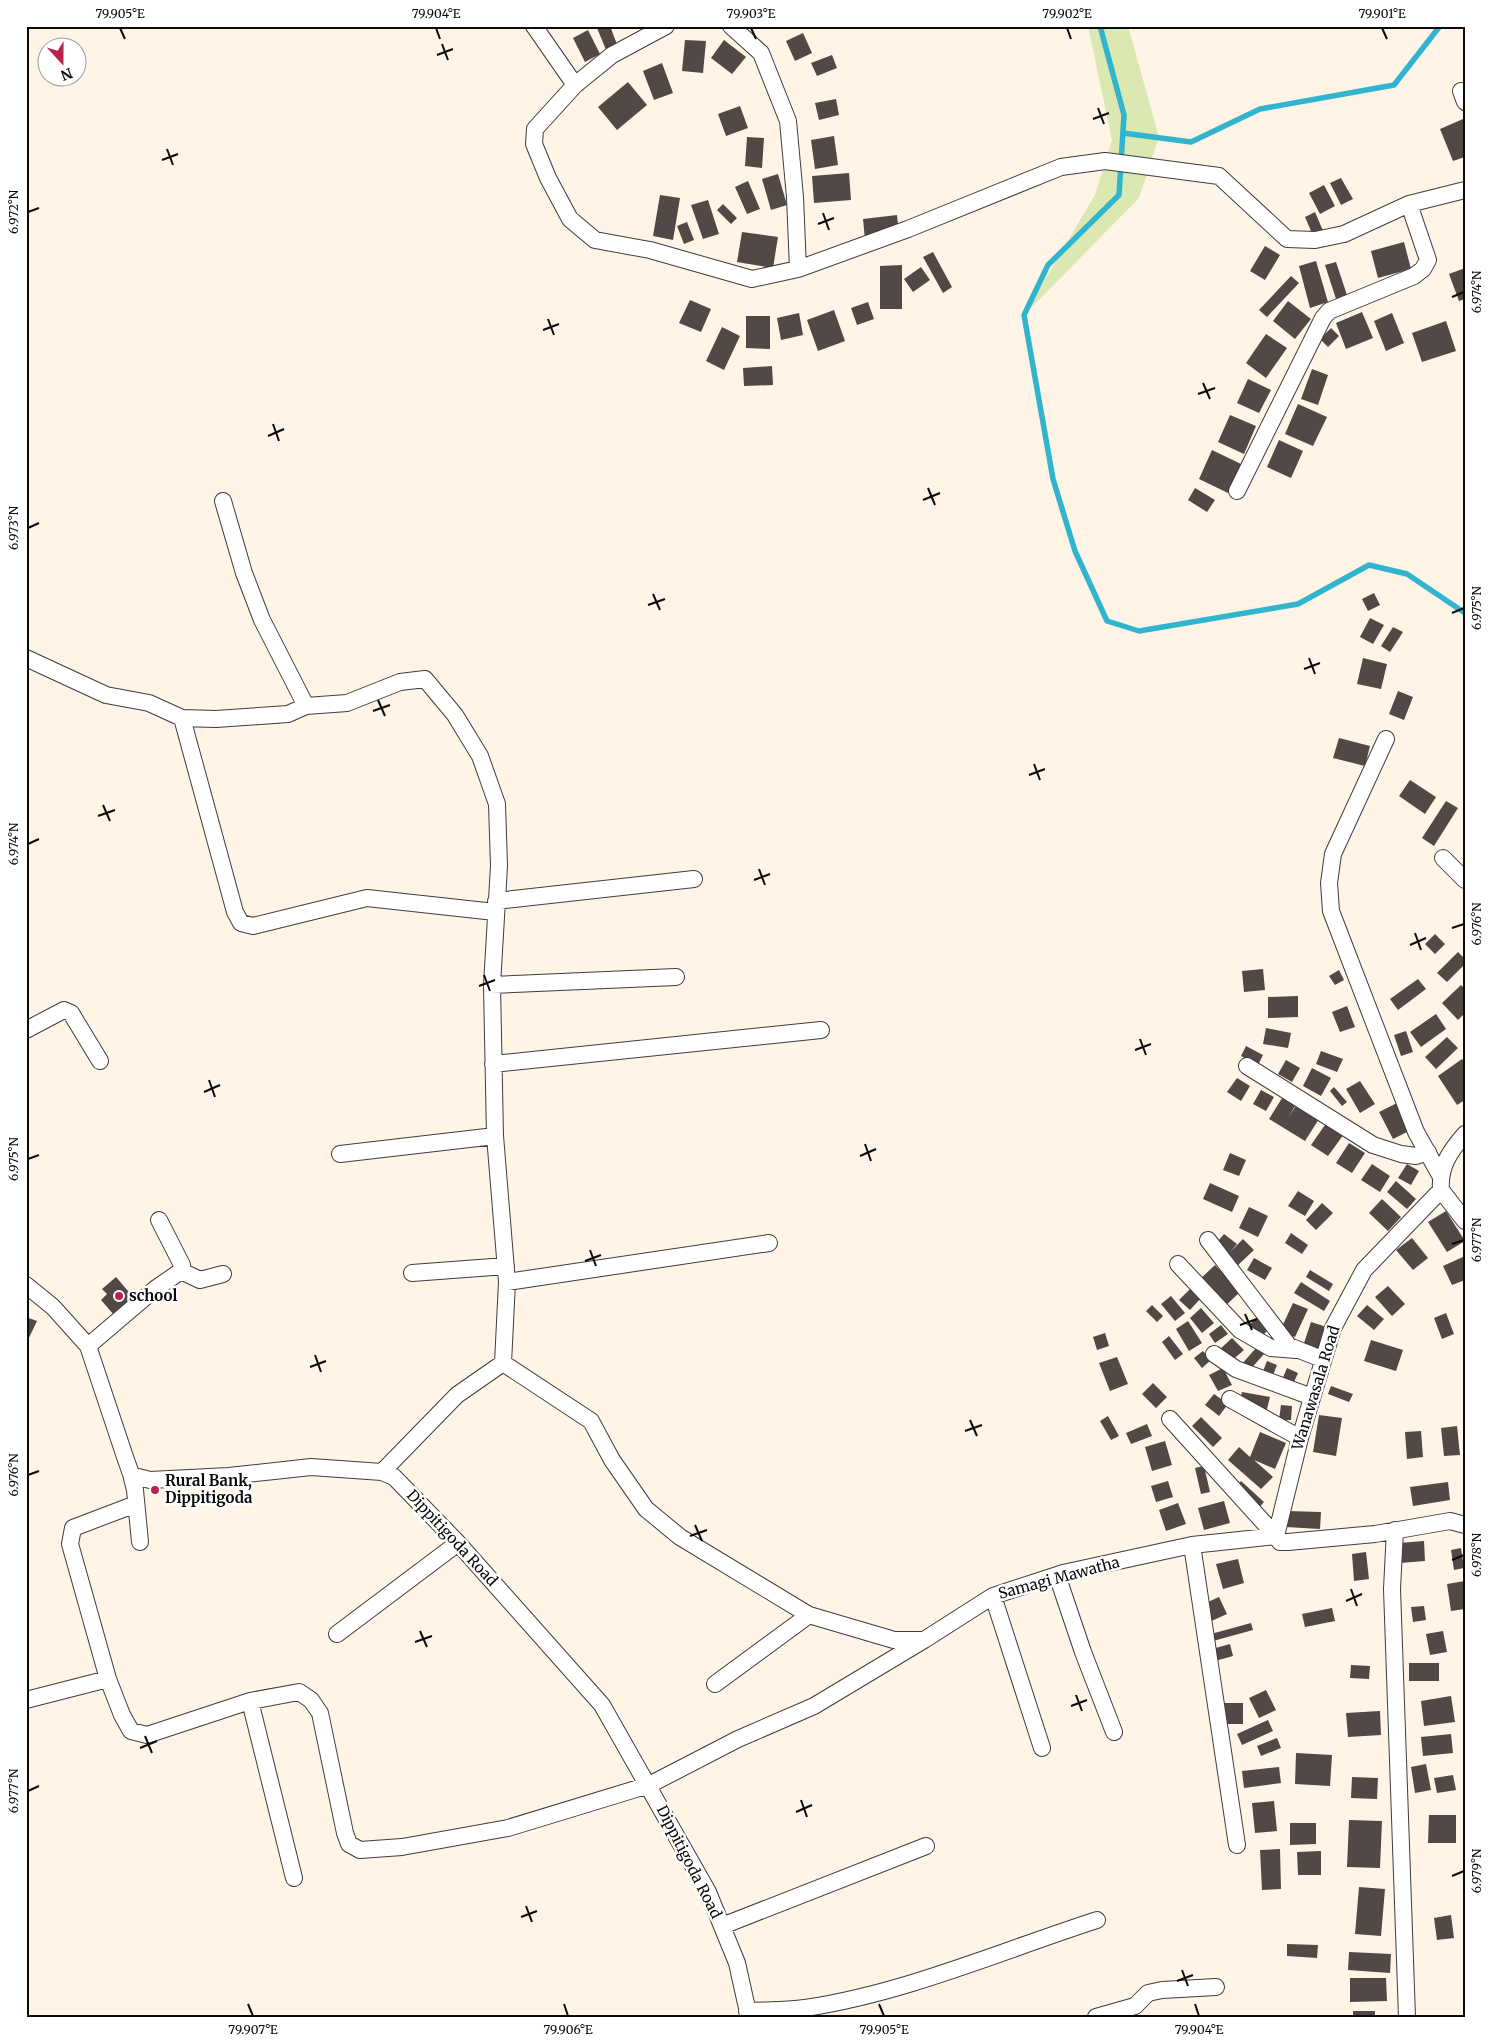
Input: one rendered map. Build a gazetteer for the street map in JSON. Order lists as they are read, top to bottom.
{
  "streets": {
    "street": ["Wanawasala Road", "Dippitigoda Road", "Samagi Mawatha"]
  },
  "crossings": [
    ["Wanawasala Road", "Samagi Mawatha"],
    ["Dippitigoda Road", "Samagi Mawatha"]
  ],
  "places": ["school", "Rural Bank, Dippitigoda"],
  "north": "bottom",
  "coordinates": [
    "79.905°E",
    "79.904°E",
    "79.903°E",
    "79.902°E",
    "79.901°E",
    "6.972°N",
    "6.974°N",
    "6.973°N",
    "6.975°N",
    "6.976°N",
    "6.977°N",
    "6.978°N",
    "6.979°N",
    "79.907°E",
    "79.906°E"
  ]
}
